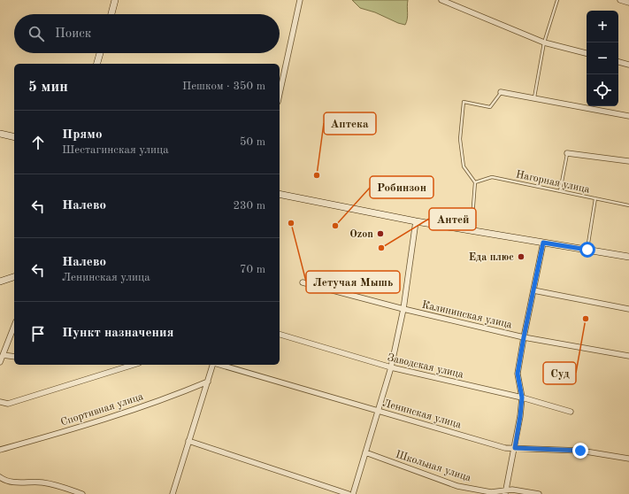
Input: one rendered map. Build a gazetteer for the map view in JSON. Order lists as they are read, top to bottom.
{
  "streets": {
    "street": [
      "Калининская улица",
      "Заводская улица",
      "Спортивная улица",
      "Ленинская улица",
      "Школьная улица"
    ],
    "lane": ["Нагорная улица"]
  },
  "places": [
    "Аптека",
    "Летучая Мышь",
    "Робинзон",
    "Ozon",
    "Антей",
    "Еда плюс",
    "Суд"
  ],
  "page": {
    "map_buttons": ["+", "−"],
    "search": "Поиск",
    "heading": ["5 мин", "Пешком · 350 m"],
    "list": [
      ["Прямо", "Шестагинская улица", "50 m"],
      ["Налево", "230 m"],
      ["Налево", "Ленинская улица", "70 m"],
      "Пункт назначения"
    ]
  }
}
